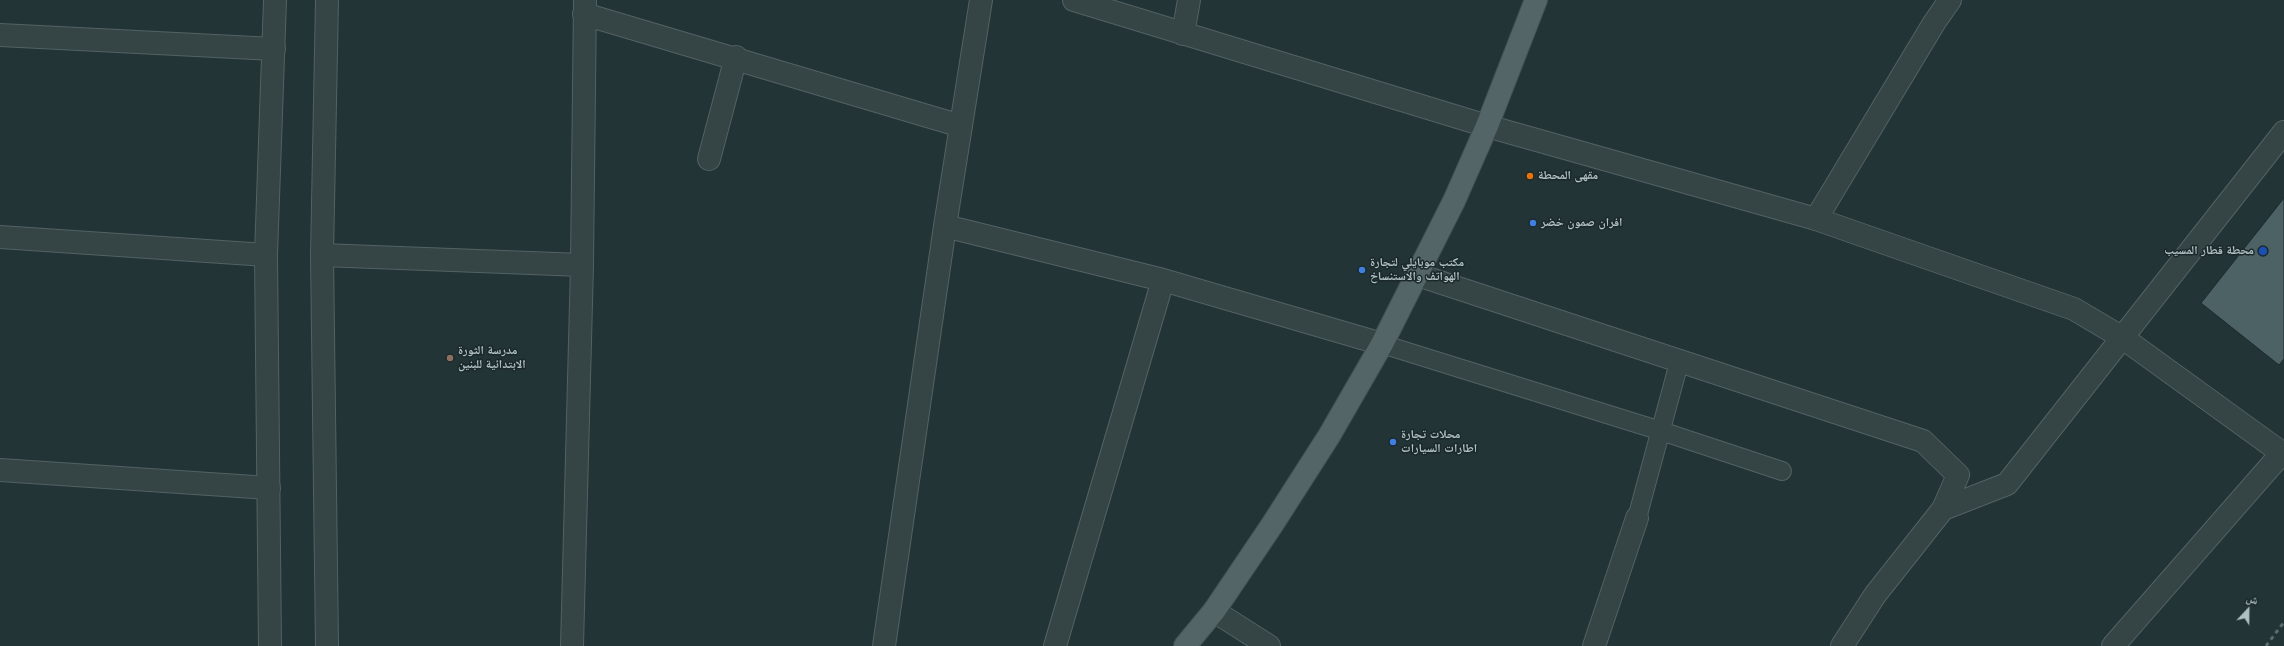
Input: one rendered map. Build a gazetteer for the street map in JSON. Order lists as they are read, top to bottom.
{
  "places": [
    "مقهى المحطة",
    "افران صمون خضر",
    "محطة قطار المسيب",
    "مكتب موبايلي لتجارة الهواتف والاستنساخ",
    "مدرسة الثورة الابتدائية للبنين",
    "محلات تجارة اطارات السيارات"
  ],
  "north": "top"
}
